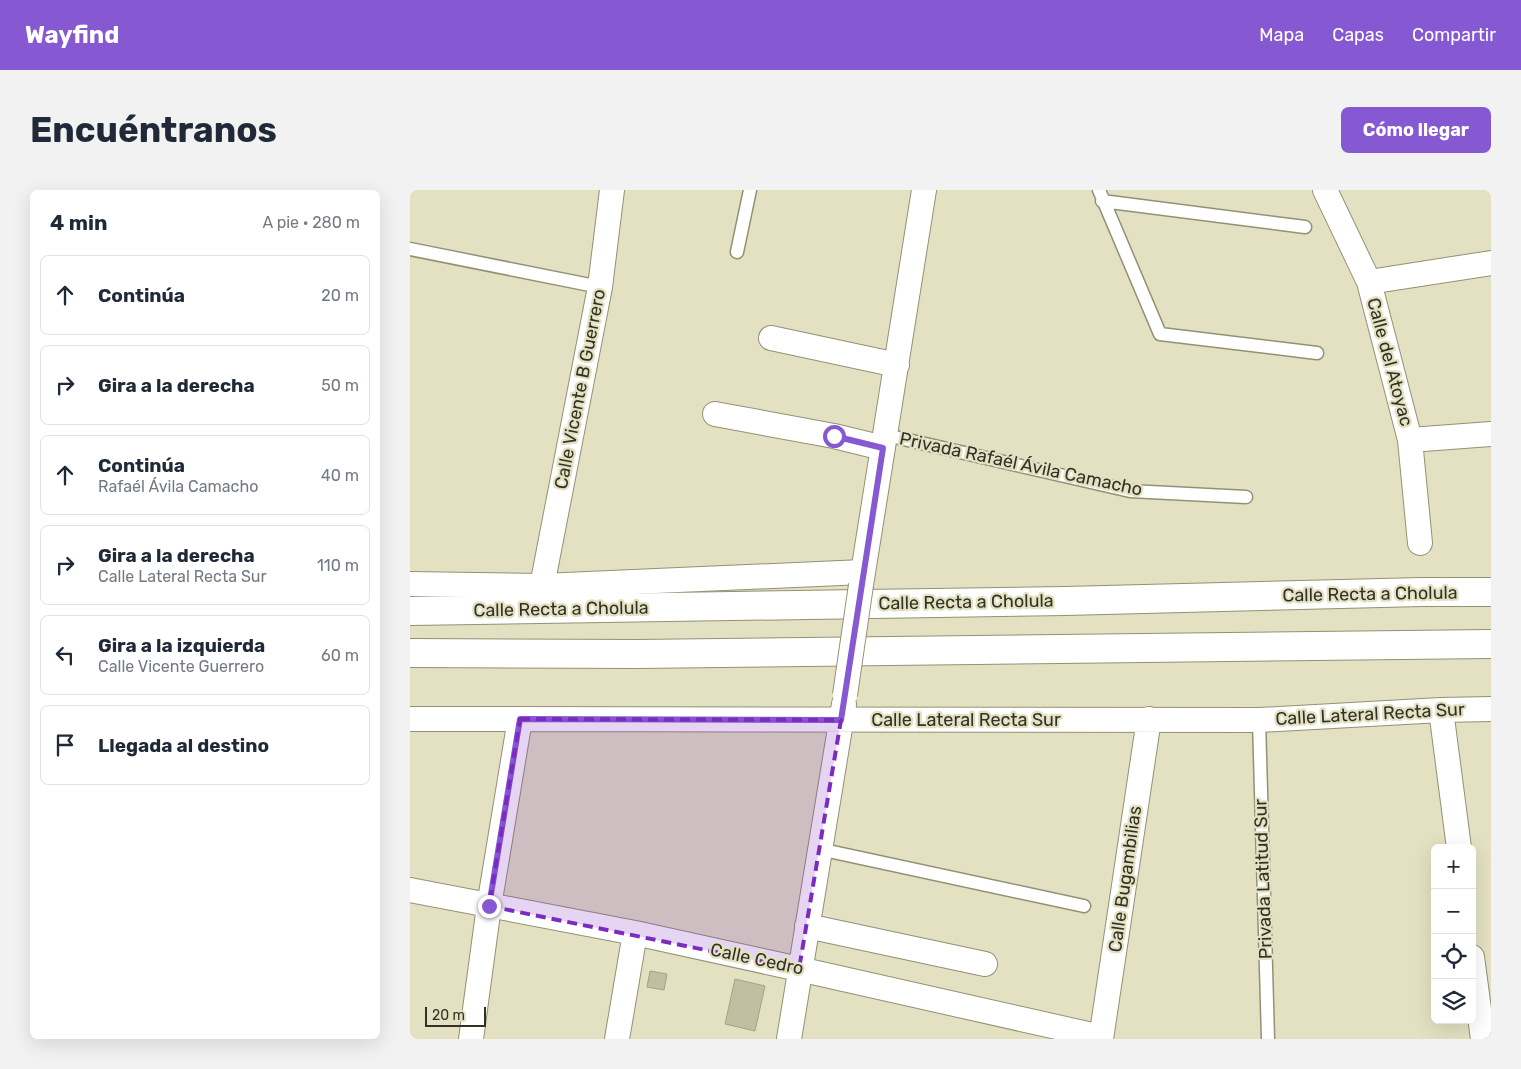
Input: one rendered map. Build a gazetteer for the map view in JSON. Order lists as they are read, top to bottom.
{
  "streets": {
    "main road": ["Calle Recta a Cholula"],
    "street": [
      "Calle del Atoyac",
      "Calle Vicente B Guerrero",
      "Privada Rafaél Ávila Camacho",
      "Calle Lateral Recta Sur",
      "Calle Bugambilias",
      "Calle Cedro"
    ],
    "lane": ["Privada Latitud Sur"]
  },
  "crossings": [
    ["Calle Lateral Recta Sur", "Calle Bugambilias"],
    ["Calle Lateral Recta Sur", "Privada Latitud Sur"],
    ["Calle Bugambilias", "Calle Cedro"]
  ],
  "scale_bar": "20 m",
  "page": {
    "header": "Wayfind",
    "nav": ["Mapa", "Capas", "Compartir"],
    "buttons": "Cómo llegar",
    "title": "Encuéntranos",
    "heading": ["4 min", "A pie · 280 m"],
    "list": [
      ["Continúa", "20 m"],
      ["Gira a la derecha", "50 m"],
      ["Continúa", "Rafaél Ávila Camacho", "40 m"],
      ["Gira a la derecha", "Calle Lateral Recta Sur", "110 m"],
      ["Gira a la izquierda", "Calle Vicente Guerrero", "60 m"],
      "Llegada al destino"
    ],
    "map_buttons": ["+", "−"],
    "scale": "20 m"
  }
}
